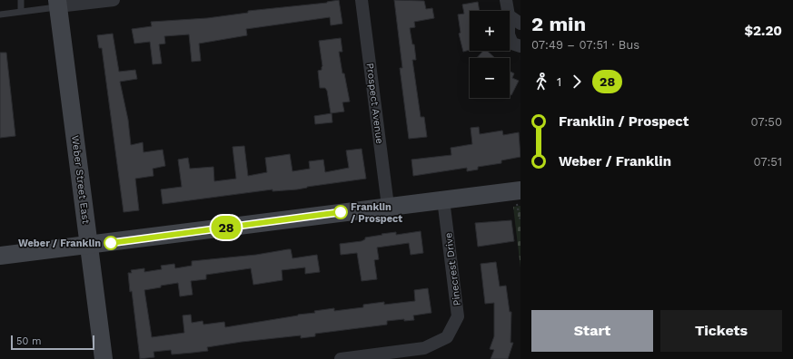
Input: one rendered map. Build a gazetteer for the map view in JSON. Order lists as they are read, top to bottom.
{
  "streets": {
    "street": ["Prospect Avenue", "Weber Street East", "Pinecrest Drive"]
  },
  "places": ["Franklin / Prospect", "Weber / Franklin"],
  "lines": ["bus line 28"],
  "scale_bar": "50 m",
  "page": {
    "on_map": "28",
    "heading": ["2 min", "07:49 – 07:51 · Bus", "$2.20"],
    "map_buttons": ["+", "−"],
    "legs": ["1", "28"],
    "list": [
      {
        "name": "Franklin / Prospect",
        "value": "07:50"
      },
      {
        "name": "Weber / Franklin",
        "value": "07:51"
      }
    ],
    "buttons": ["Start", "Tickets"],
    "scale": "50 m"
  }
}
